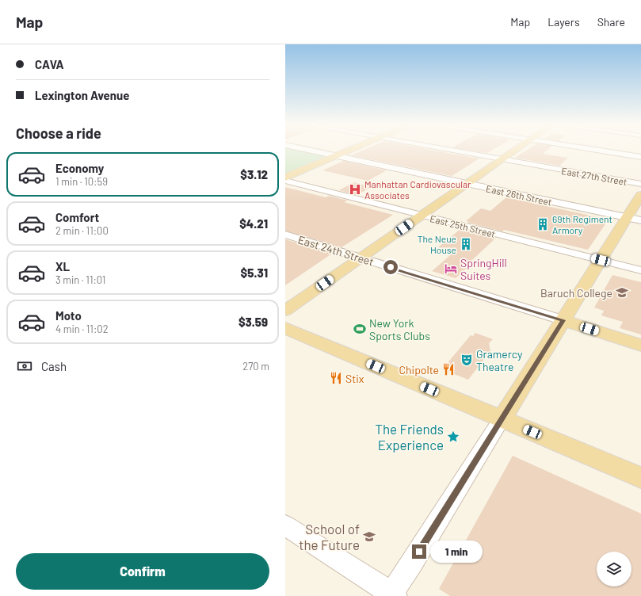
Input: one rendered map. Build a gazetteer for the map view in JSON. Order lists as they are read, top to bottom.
{
  "streets": {
    "main road": ["East 24th Street"],
    "street": ["East 27th Street", "East 26th Street", "East 25th Street"]
  },
  "places": {
    "hospital": ["Manhattan Cardiovascular Associates"],
    "building": ["69th Regiment Armory", "The Neue House"],
    "hotel": ["SpringHill Suites"],
    "school or university": ["Baruch College", "School of the Future"],
    "sports": ["New York Sports Clubs"],
    "theatre": ["Gramercy Theatre"],
    "restaurant": ["Chipolte", "Stix"],
    "place": ["The Friends Experience"]
  },
  "page": {
    "header": "Map",
    "nav": ["Map", "Layers", "Share"],
    "banner": ["CAVA", "Lexington Avenue"],
    "heading": "Choose a ride",
    "list": [
      {
        "name": "Economy",
        "note": "1 min · 10:59",
        "value": "$3.12"
      },
      {
        "name": "Comfort",
        "note": "2 min · 11:00",
        "value": "$4.21"
      },
      {
        "name": "XL",
        "note": "3 min · 11:01",
        "value": "$5.31"
      },
      {
        "name": "Moto",
        "note": "4 min · 11:02",
        "value": "$3.59"
      }
    ],
    "pay": ["Cash", "270 m"],
    "bubble": "1 min",
    "buttons": "Confirm"
  }
}
